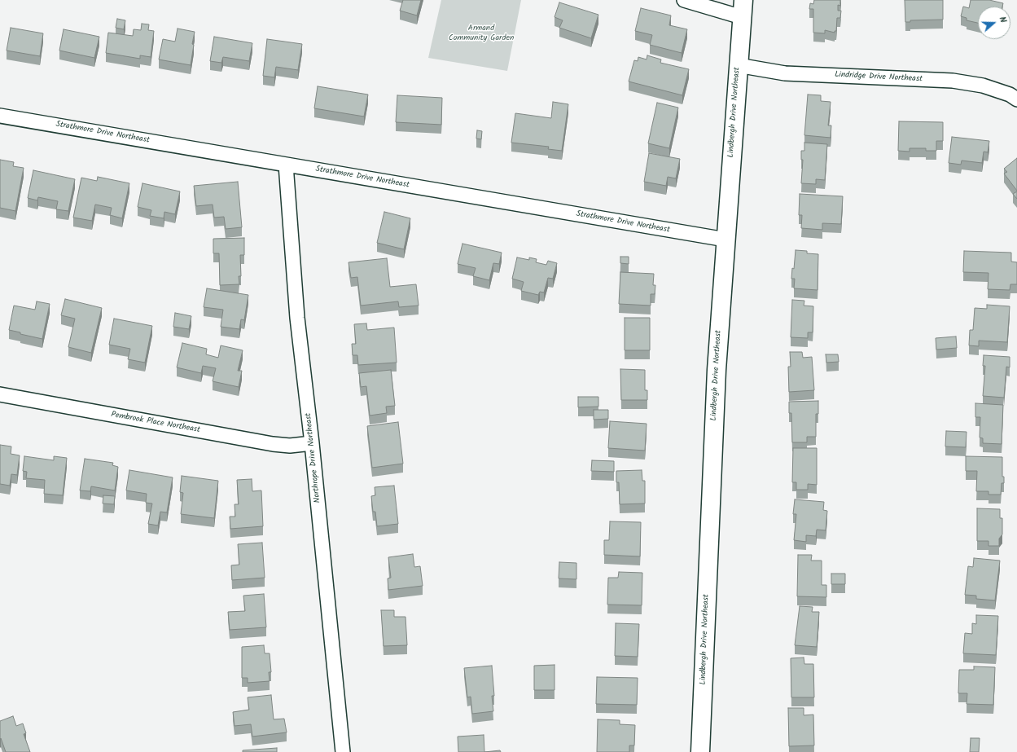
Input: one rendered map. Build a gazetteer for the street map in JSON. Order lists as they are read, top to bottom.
{
  "streets": {
    "main road": ["Lindbergh Drive Northeast"],
    "street": [
      "Lindridge Drive Northeast",
      "Strathmore Drive Northeast",
      "Pembrook Place Northeast",
      "Northrope Drive Northeast"
    ]
  },
  "crossings": [
    ["Lindridge Drive Northeast", "Lindbergh Drive Northeast"],
    ["Lindbergh Drive Northeast", "Strathmore Drive Northeast"],
    ["Strathmore Drive Northeast", "Northrope Drive Northeast"],
    ["Pembrook Place Northeast", "Northrope Drive Northeast"]
  ],
  "parks": ["Armand Community Garden"],
  "north": "right"
}
